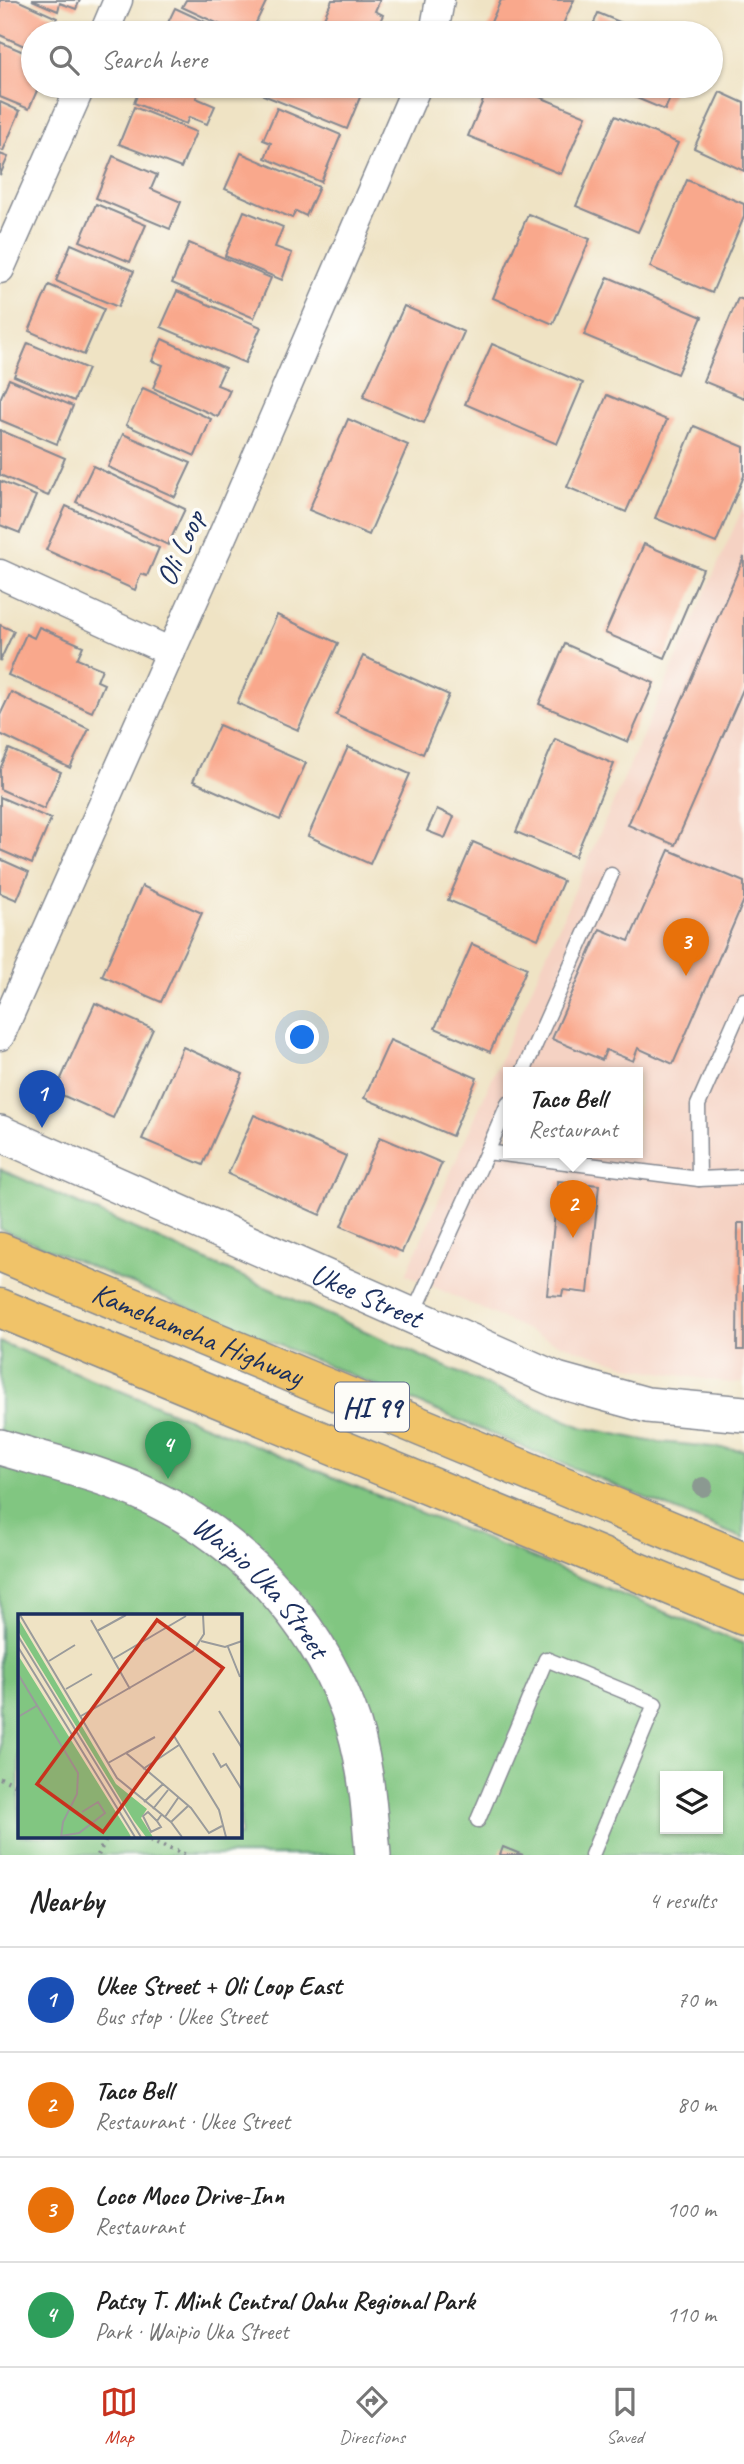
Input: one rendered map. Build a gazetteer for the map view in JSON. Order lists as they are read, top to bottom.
{
  "streets": {
    "main road": ["Kamehameha Highway", "HI 99"],
    "street": ["Oli Loop", "Ukee Street", "Waipio Uka Street"]
  },
  "page": {
    "search": "Search here",
    "pins": [
      "3",
      "1",
      "2",
      "4"
    ],
    "popup": ["Taco Bell", "Restaurant"],
    "heading": ["Nearby", "4 results"],
    "list": [
      {
        "mark": "1",
        "name": "Ukee Street + Oli Loop East",
        "note": "Bus stop · Ukee Street",
        "value": "70 m"
      },
      {
        "mark": "2",
        "name": "Taco Bell",
        "note": "Restaurant · Ukee Street",
        "value": "80 m"
      },
      {
        "mark": "3",
        "name": "Loco Moco Drive-Inn",
        "note": "Restaurant",
        "value": "100 m"
      },
      {
        "mark": "4",
        "name": "Patsy T. Mink Central Oahu Regional Park",
        "note": "Park · Waipio Uka Street",
        "value": "110 m"
      }
    ],
    "nav": ["Map", "Directions", "Saved"]
  }
}
